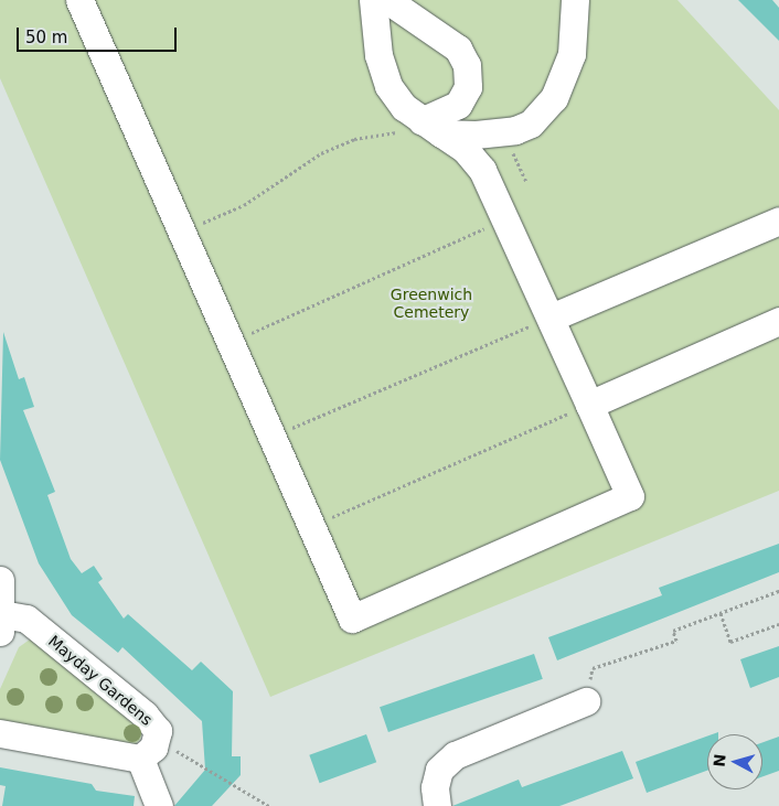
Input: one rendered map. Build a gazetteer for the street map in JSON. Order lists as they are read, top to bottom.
{
  "streets": {
    "street": ["Mayday Gardens"]
  },
  "parks": ["Greenwich Cemetery"],
  "scale_bar": "50 m",
  "north": "left"
}
